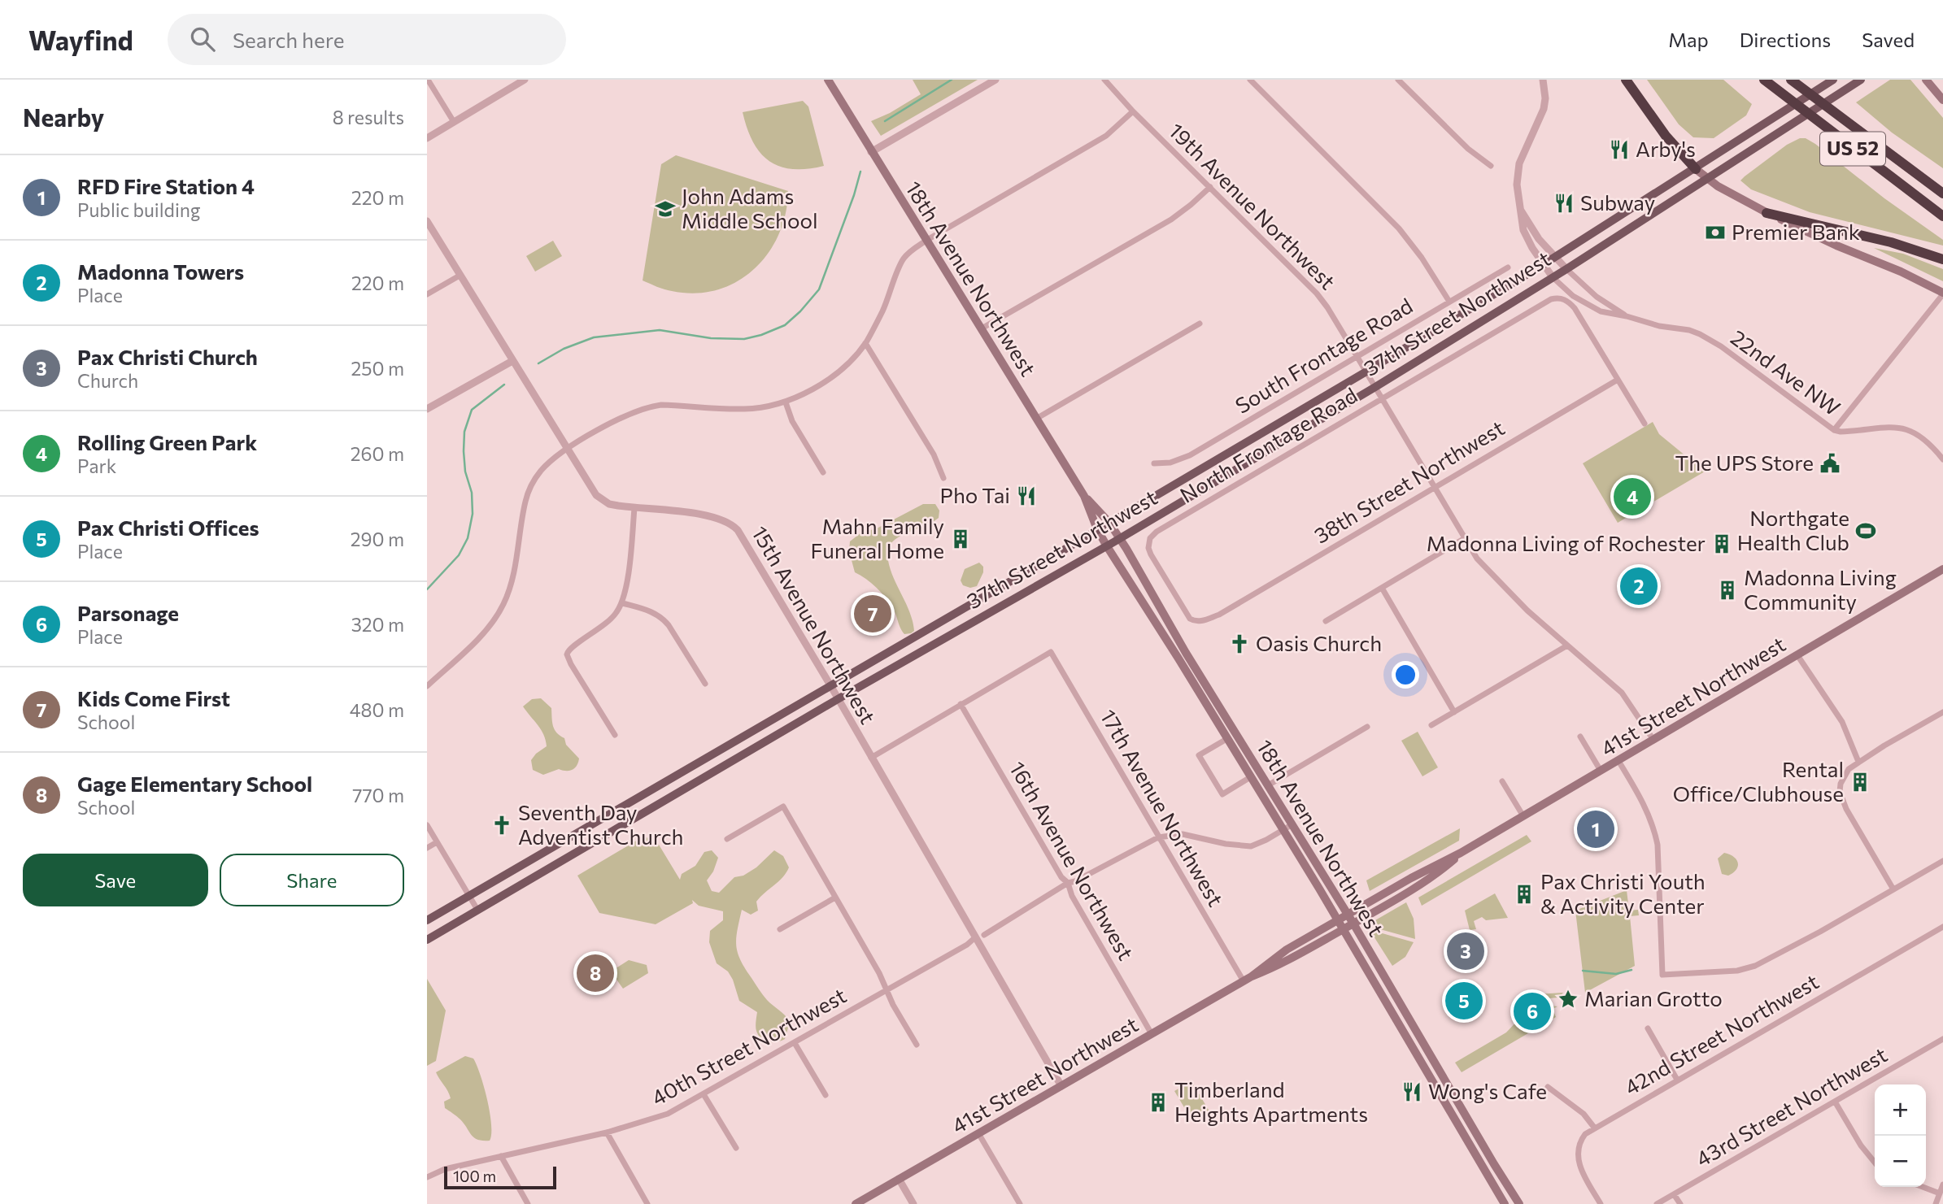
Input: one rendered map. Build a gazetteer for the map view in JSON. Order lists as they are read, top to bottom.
{
  "streets": {
    "highway": ["US 52"],
    "main road": ["18th Avenue Northwest", "37th Street Northwest", "41st Street Northwest"],
    "street": [
      "19th Avenue Northwest",
      "South Frontage Road",
      "22nd Ave NW",
      "North Frontage Road",
      "38th Street Northwest",
      "15th Avenue Northwest",
      "17th Avenue Northwest",
      "16th Avenue Northwest",
      "42nd Street Northwest",
      "40th Street Northwest",
      "43rd Street Northwest"
    ]
  },
  "crossings": [
    ["19th Avenue Northwest", "37th Street Northwest"],
    ["19th Avenue Northwest", "South Frontage Road"],
    ["19th Avenue Northwest", "North Frontage Road"],
    ["19th Avenue Northwest", "38th Street Northwest"],
    ["19th Avenue Northwest", "41st Street Northwest"],
    ["18th Avenue Northwest", "37th Street Northwest"],
    ["18th Avenue Northwest", "41st Street Northwest"],
    ["37th Street Northwest", "15th Avenue Northwest"],
    ["North Frontage Road", "38th Street Northwest"],
    ["15th Avenue Northwest", "41st Street Northwest"],
    ["15th Avenue Northwest", "40th Street Northwest"],
    ["41st Street Northwest", "17th Avenue Northwest"],
    ["41st Street Northwest", "16th Avenue Northwest"],
    ["17th Avenue Northwest", "16th Avenue Northwest"]
  ],
  "places": {
    "restaurant": [
      "Arby's",
      "Subway",
      "Pho Tai",
      "Wong's Cafe"
    ],
    "school or university": ["John Adams Middle School"],
    "bank": ["Premier Bank"],
    "public building": ["The UPS Store"],
    "sports": ["Northgate Health Club"],
    "building": [
      "Mahn Family Funeral Home",
      "Madonna Living of Rochester",
      "Madonna Living Community",
      "Rental Office/Clubhouse",
      "Pax Christi Youth & Activity Center",
      "Timberland Heights Apartments"
    ],
    "church": ["Oasis Church", "Seventh Day Adventist Church"],
    "place": ["Marian Grotto"]
  },
  "scale_bar": "100 m",
  "page": {
    "header": "Wayfind",
    "search": "Search here",
    "nav": ["Map", "Directions", "Saved"],
    "heading": ["Nearby", "8 results"],
    "list": [
      {
        "mark": "1",
        "name": "RFD Fire Station 4",
        "note": "Public building",
        "value": "220 m"
      },
      {
        "mark": "2",
        "name": "Madonna Towers",
        "note": "Place",
        "value": "220 m"
      },
      {
        "mark": "3",
        "name": "Pax Christi Church",
        "note": "Church",
        "value": "250 m"
      },
      {
        "mark": "4",
        "name": "Rolling Green Park",
        "note": "Park",
        "value": "260 m"
      },
      {
        "mark": "5",
        "name": "Pax Christi Offices",
        "note": "Place",
        "value": "290 m"
      },
      {
        "mark": "6",
        "name": "Parsonage",
        "note": "Place",
        "value": "320 m"
      },
      {
        "mark": "7",
        "name": "Kids Come First",
        "note": "School",
        "value": "480 m"
      },
      {
        "mark": "8",
        "name": "Gage Elementary School",
        "note": "School",
        "value": "770 m"
      }
    ],
    "pins": [
      "4",
      "2",
      "7",
      "1",
      "3",
      "8",
      "5",
      "6"
    ],
    "buttons": ["Save", "Share"],
    "map_buttons": ["+", "−"],
    "scale": "100 m"
  }
}
